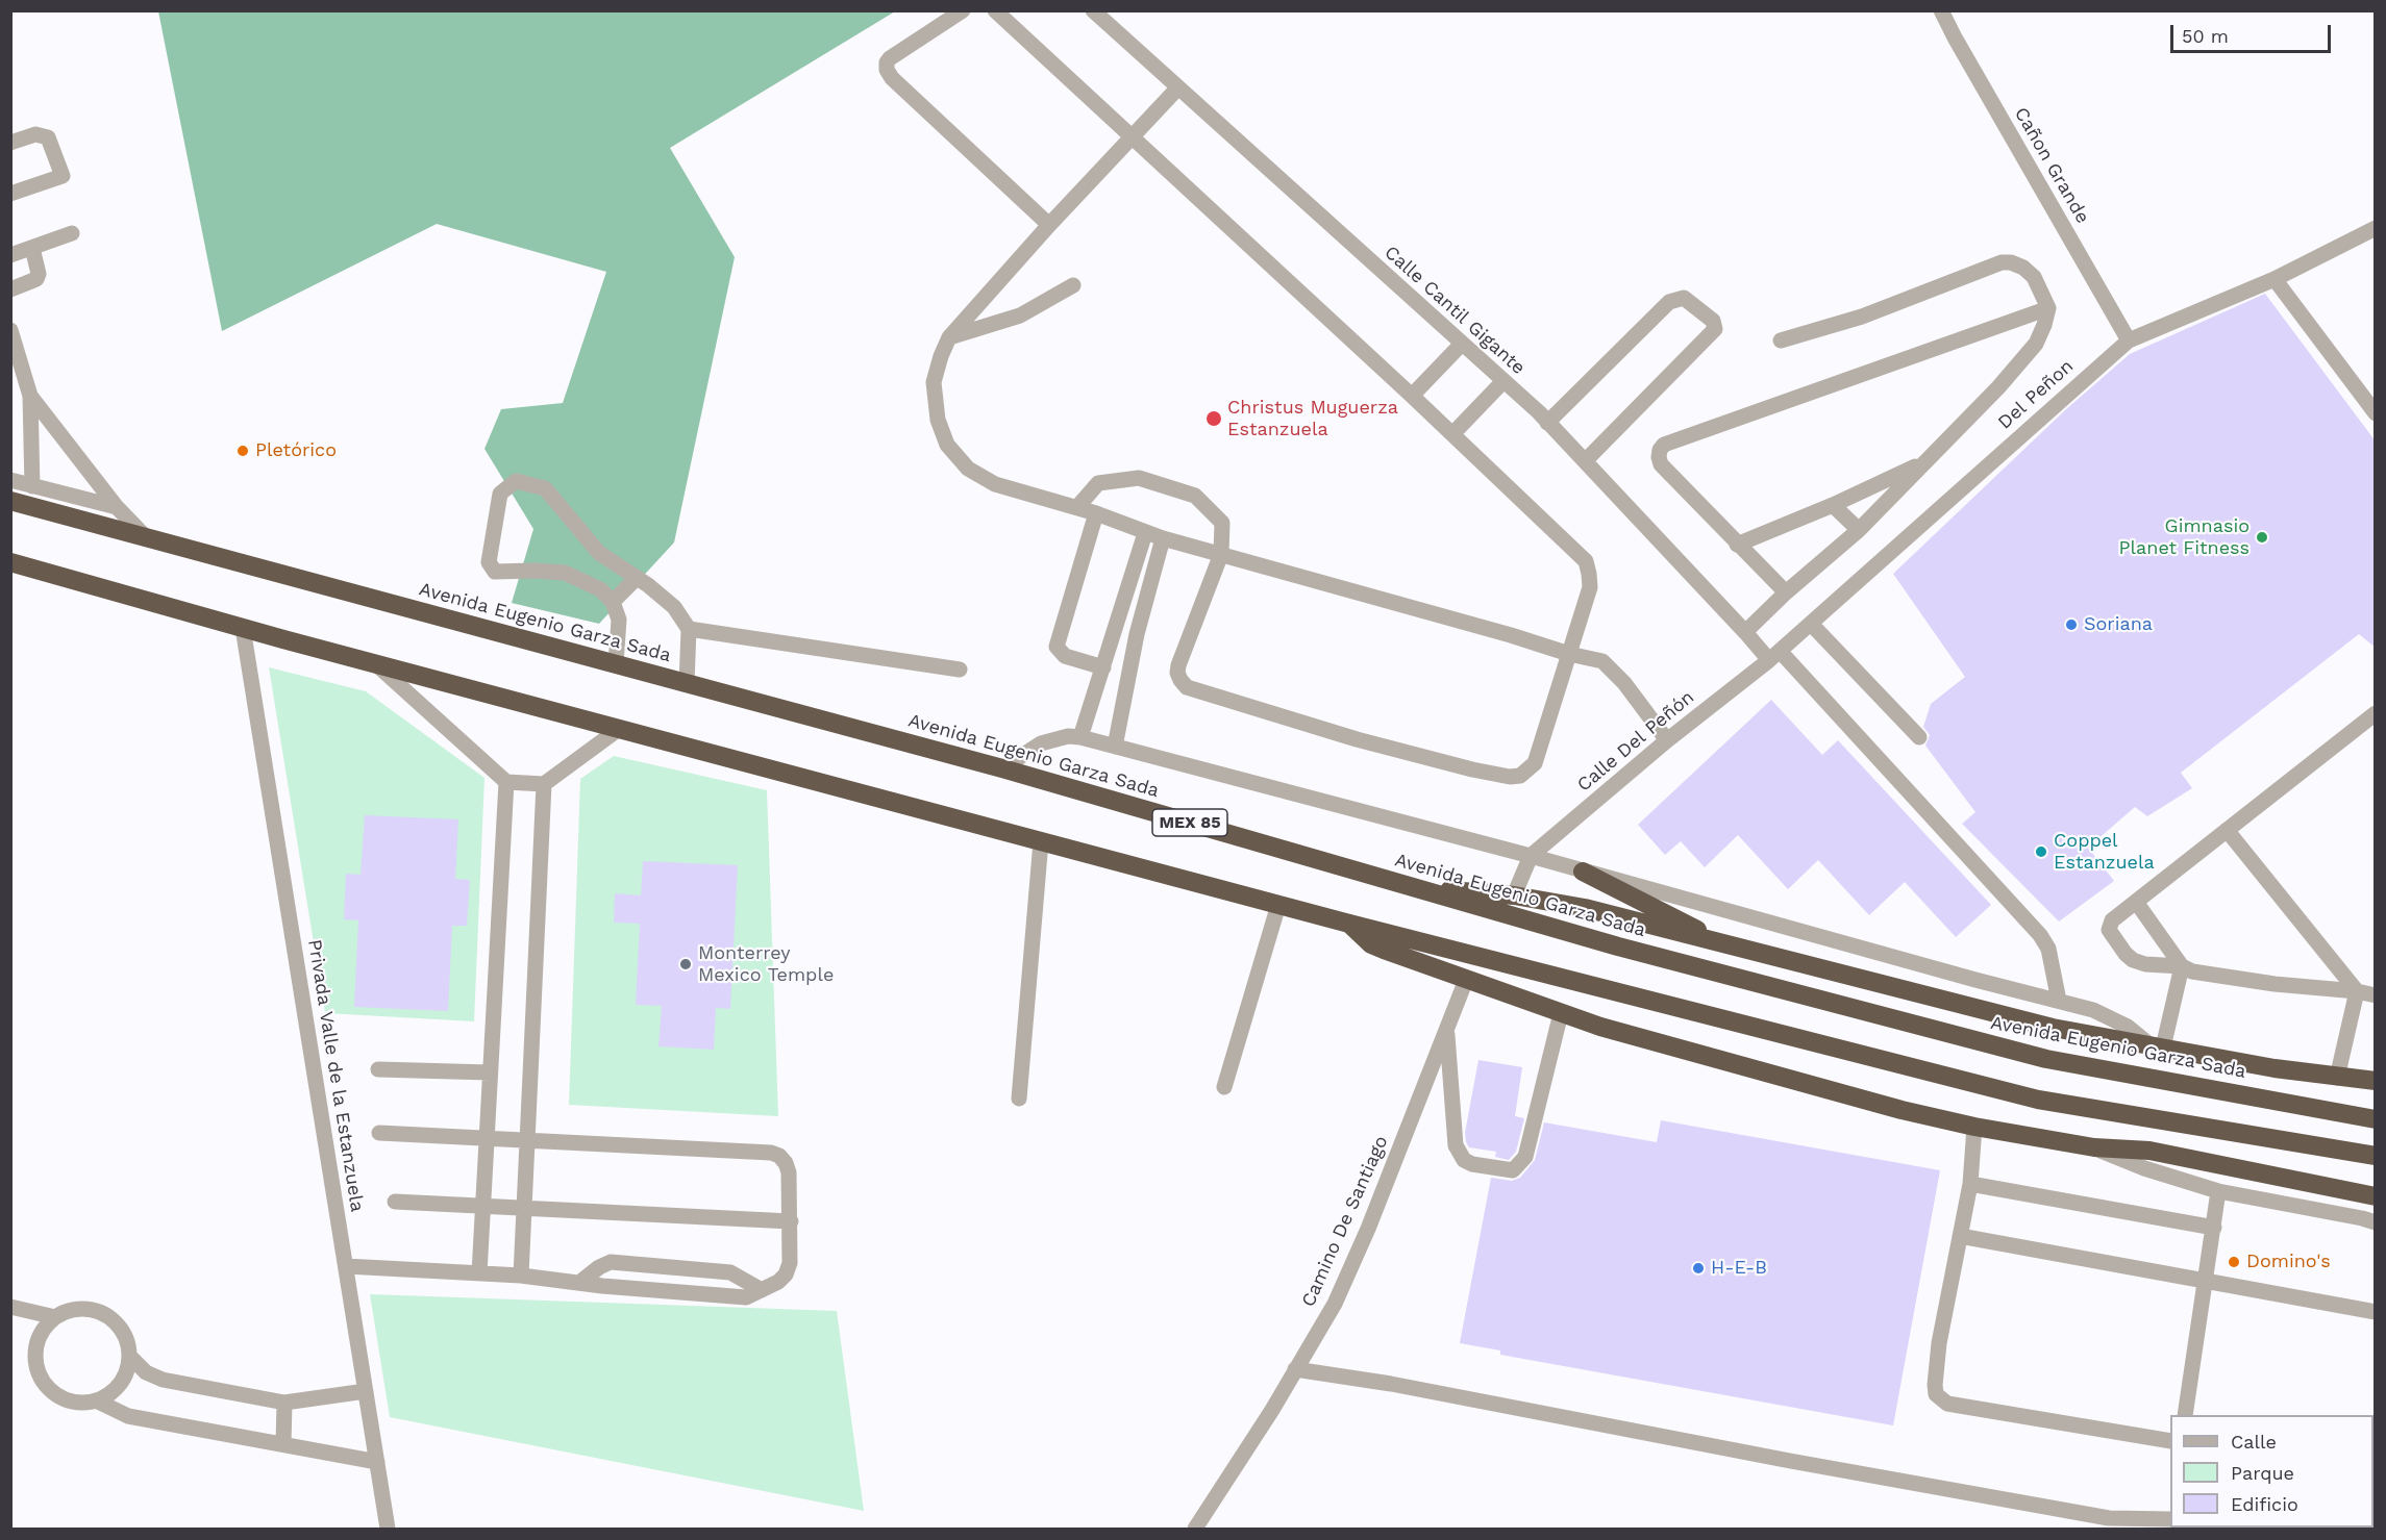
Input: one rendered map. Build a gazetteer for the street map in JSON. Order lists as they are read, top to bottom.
{
  "streets": {
    "highway": ["Avenida Eugenio Garza Sada", "MEX 85"],
    "street": [
      "Cañon Grande",
      "Calle Cantil Gigante",
      "Del Peñon",
      "Calle Del Peñón",
      "Privada Valle de la Estanzuela",
      "Camino De Santiago"
    ]
  },
  "crossings": [
    ["Cañon Grande", "Del Peñon"],
    ["Calle Cantil Gigante", "Del Peñon"],
    ["Calle Cantil Gigante", "Calle Del Peñón"],
    ["Del Peñon", "Calle Del Peñón"]
  ],
  "places": [
    "Christus Muguerza Estanzuela",
    "Pletórico",
    "Gimnasio Planet Fitness",
    "Soriana",
    "Coppel Estanzuela",
    "Monterrey Mexico Temple",
    "Domino's",
    "H-E-B"
  ],
  "legend": ["Calle", "Parque", "Edificio"],
  "scale_bar": "50 m"
}
